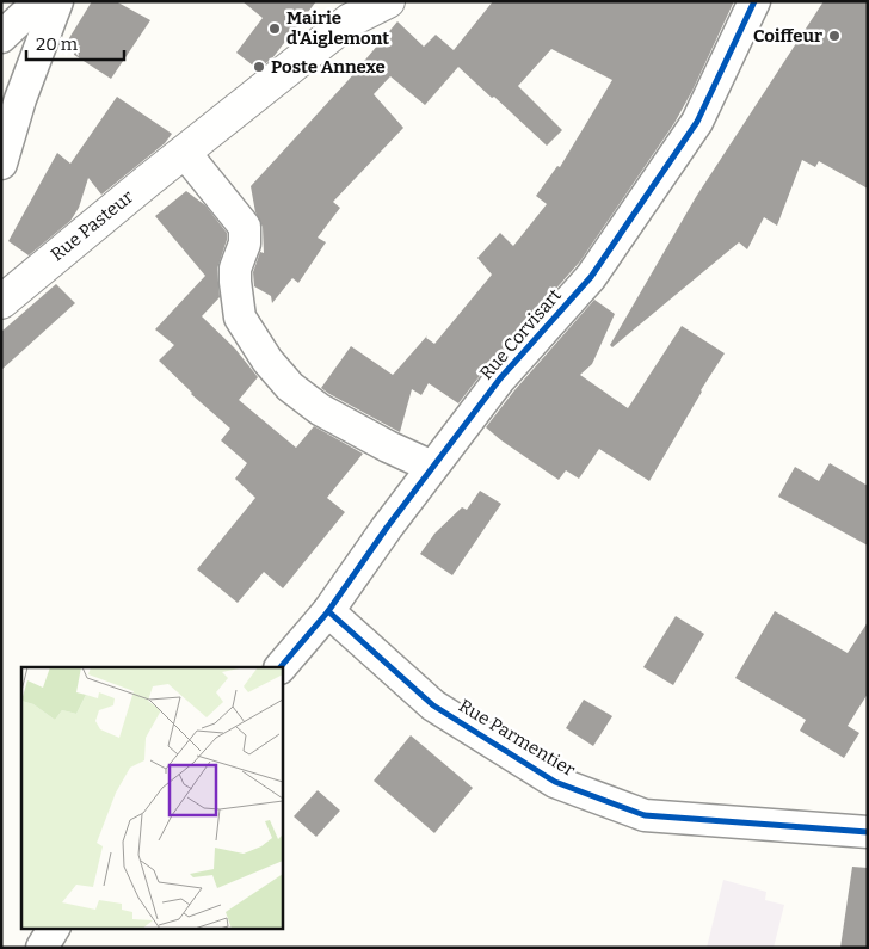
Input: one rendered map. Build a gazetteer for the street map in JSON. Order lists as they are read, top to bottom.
{
  "streets": {
    "street": ["Rue Pasteur", "Rue Corvisart", "Rue Parmentier"]
  },
  "crossings": [
    ["Rue Corvisart", "Rue Parmentier"]
  ],
  "places": ["Mairie d'Aiglemont", "Coiffeur", "Poste Annexe"],
  "scale_bar": "20 m"
}
